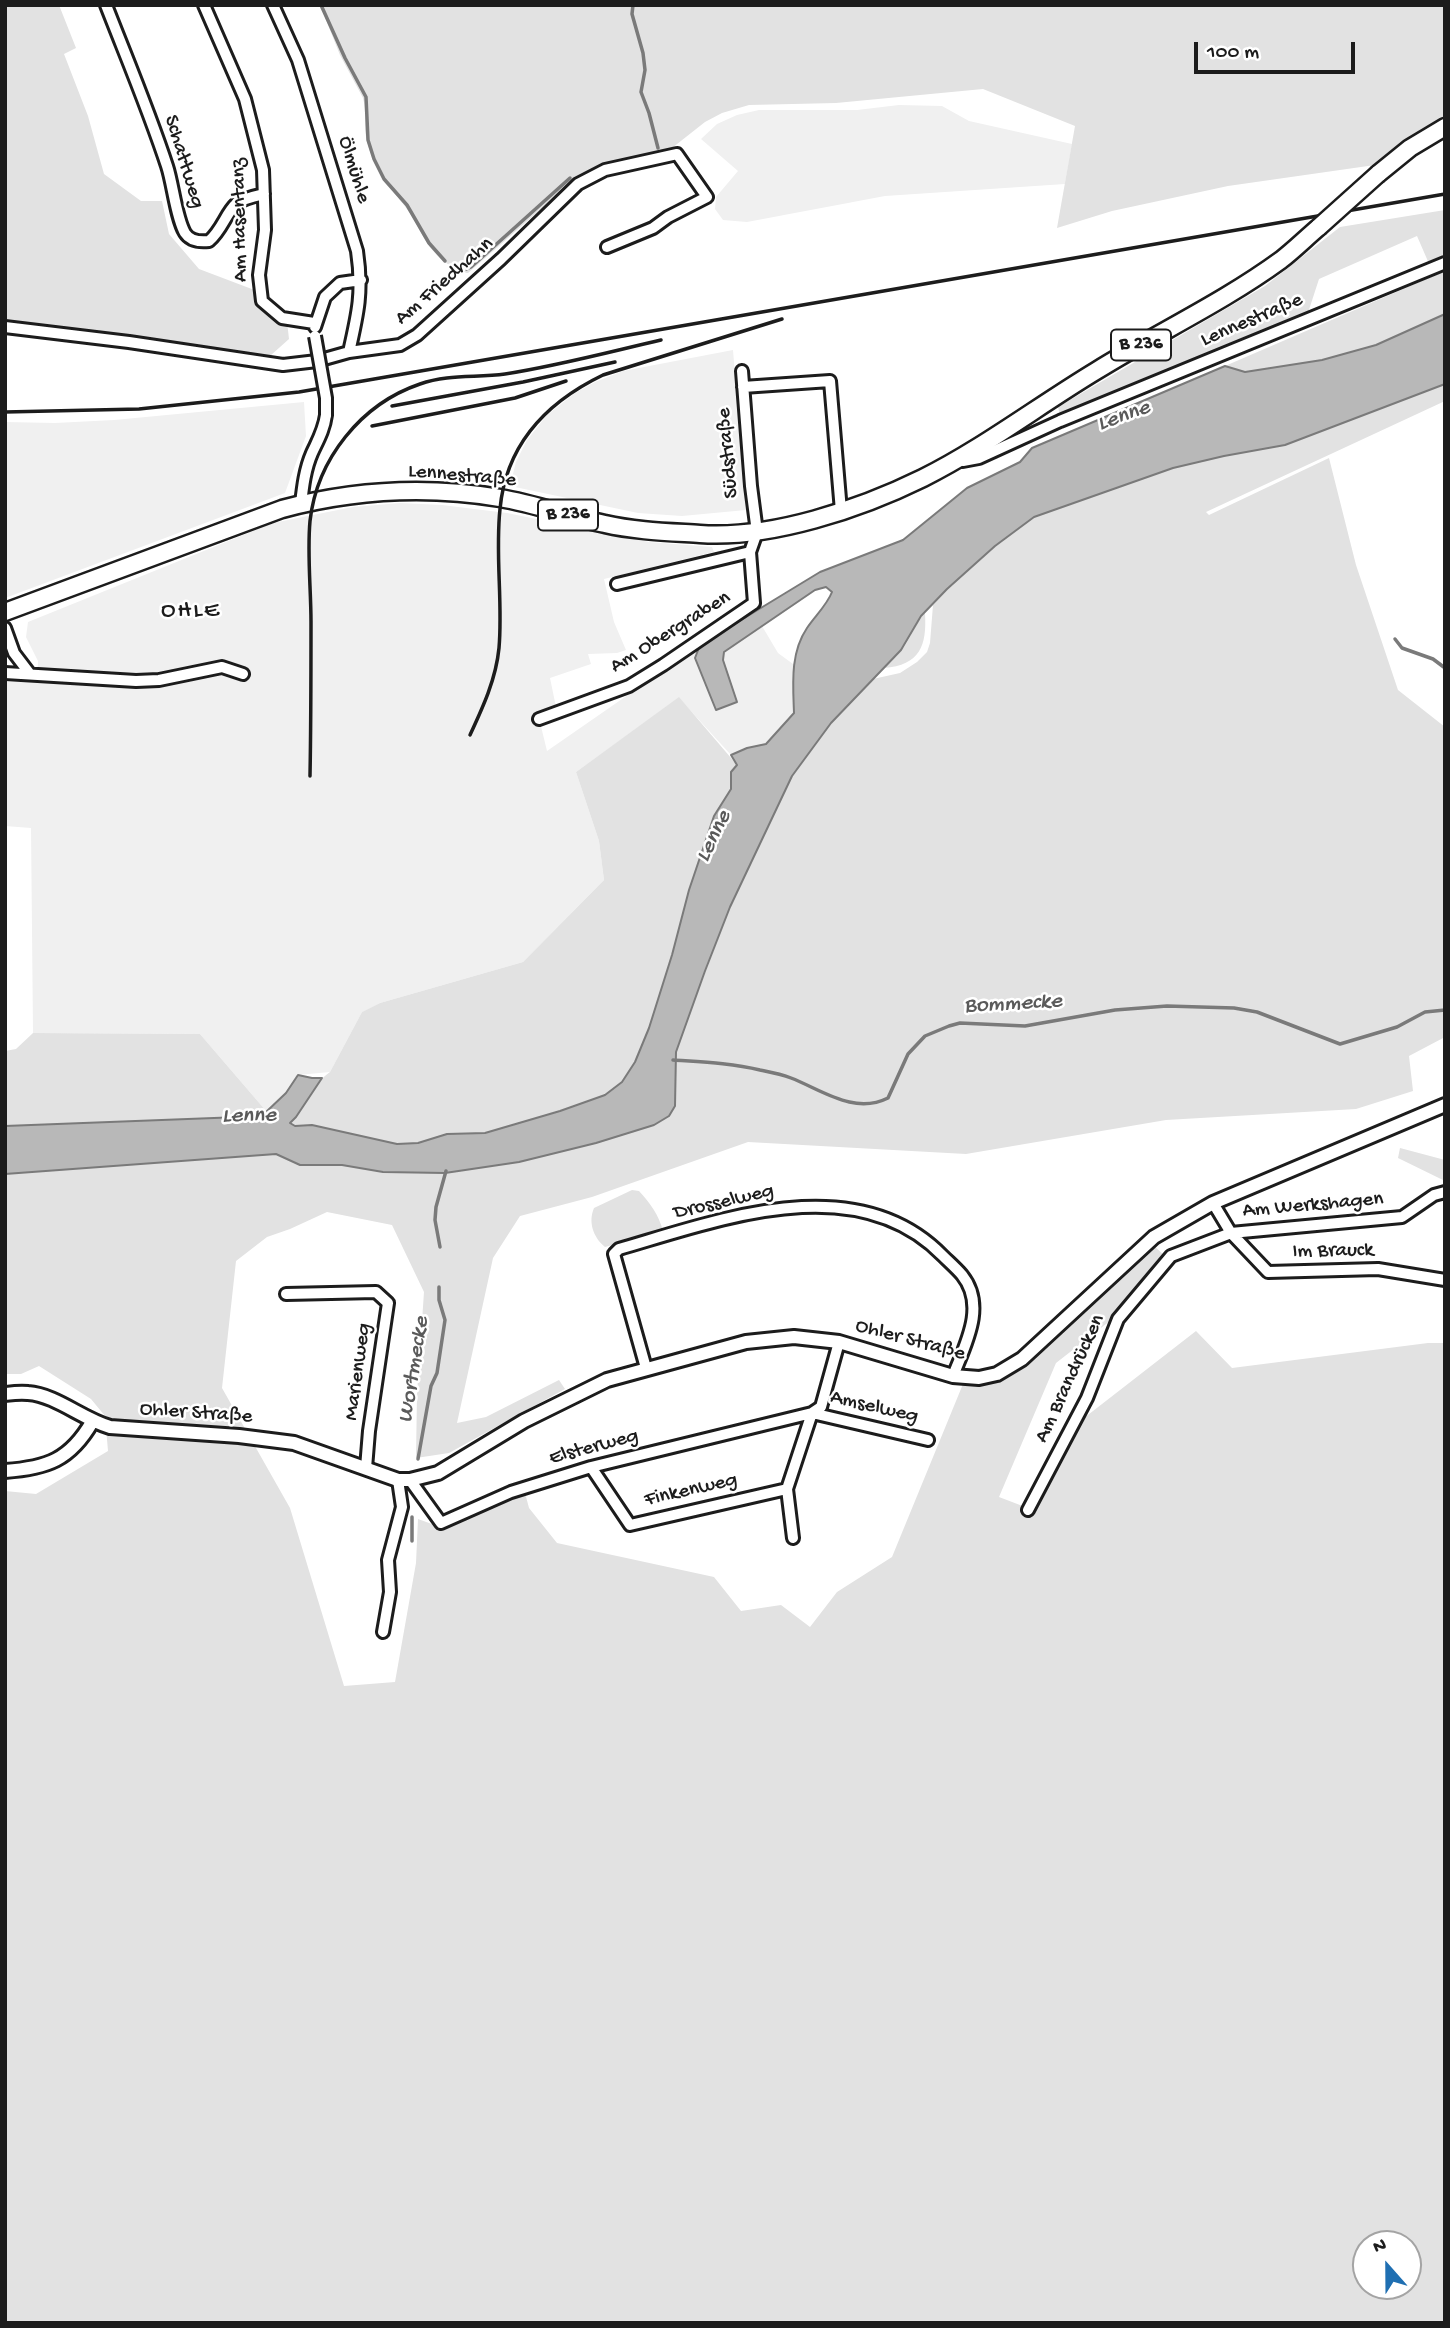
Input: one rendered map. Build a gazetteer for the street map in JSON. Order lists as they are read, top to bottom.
{
  "streets": {
    "main road": ["Lennestraße", "B 236"],
    "street": [
      "Schattweg",
      "Ölmühle",
      "Am Hasentanz",
      "Am Friedhahn",
      "Südstraße",
      "Am Obergraben",
      "Drosselweg",
      "Am Werkshagen",
      "Im Brauck",
      "Ohler Straße",
      "Marienweg",
      "Am Brandrücken",
      "Amselweg",
      "Elsterweg",
      "Finkenweg"
    ]
  },
  "crossings": [
    ["Schattweg", "Am Hasentanz"],
    ["Ölmühle", "Am Friedhahn"],
    ["Lennestraße", "Südstraße"],
    ["Lennestraße", "Am Obergraben"],
    ["Südstraße", "Am Obergraben"],
    ["Drosselweg", "Ohler Straße"],
    ["Am Werkshagen", "Im Brauck"],
    ["Am Werkshagen", "Am Brandrücken"],
    ["Im Brauck", "Ohler Straße"],
    ["Im Brauck", "Am Brandrücken"],
    ["Ohler Straße", "Marienweg"],
    ["Ohler Straße", "Amselweg"],
    ["Ohler Straße", "Elsterweg"],
    ["Amselweg", "Elsterweg"],
    ["Amselweg", "Finkenweg"],
    ["Elsterweg", "Finkenweg"]
  ],
  "districts": ["OHLE"],
  "water": ["Lenne", "Bommecke", "Wortmecke"],
  "scale_bar": "100 m",
  "north": "top"
}
